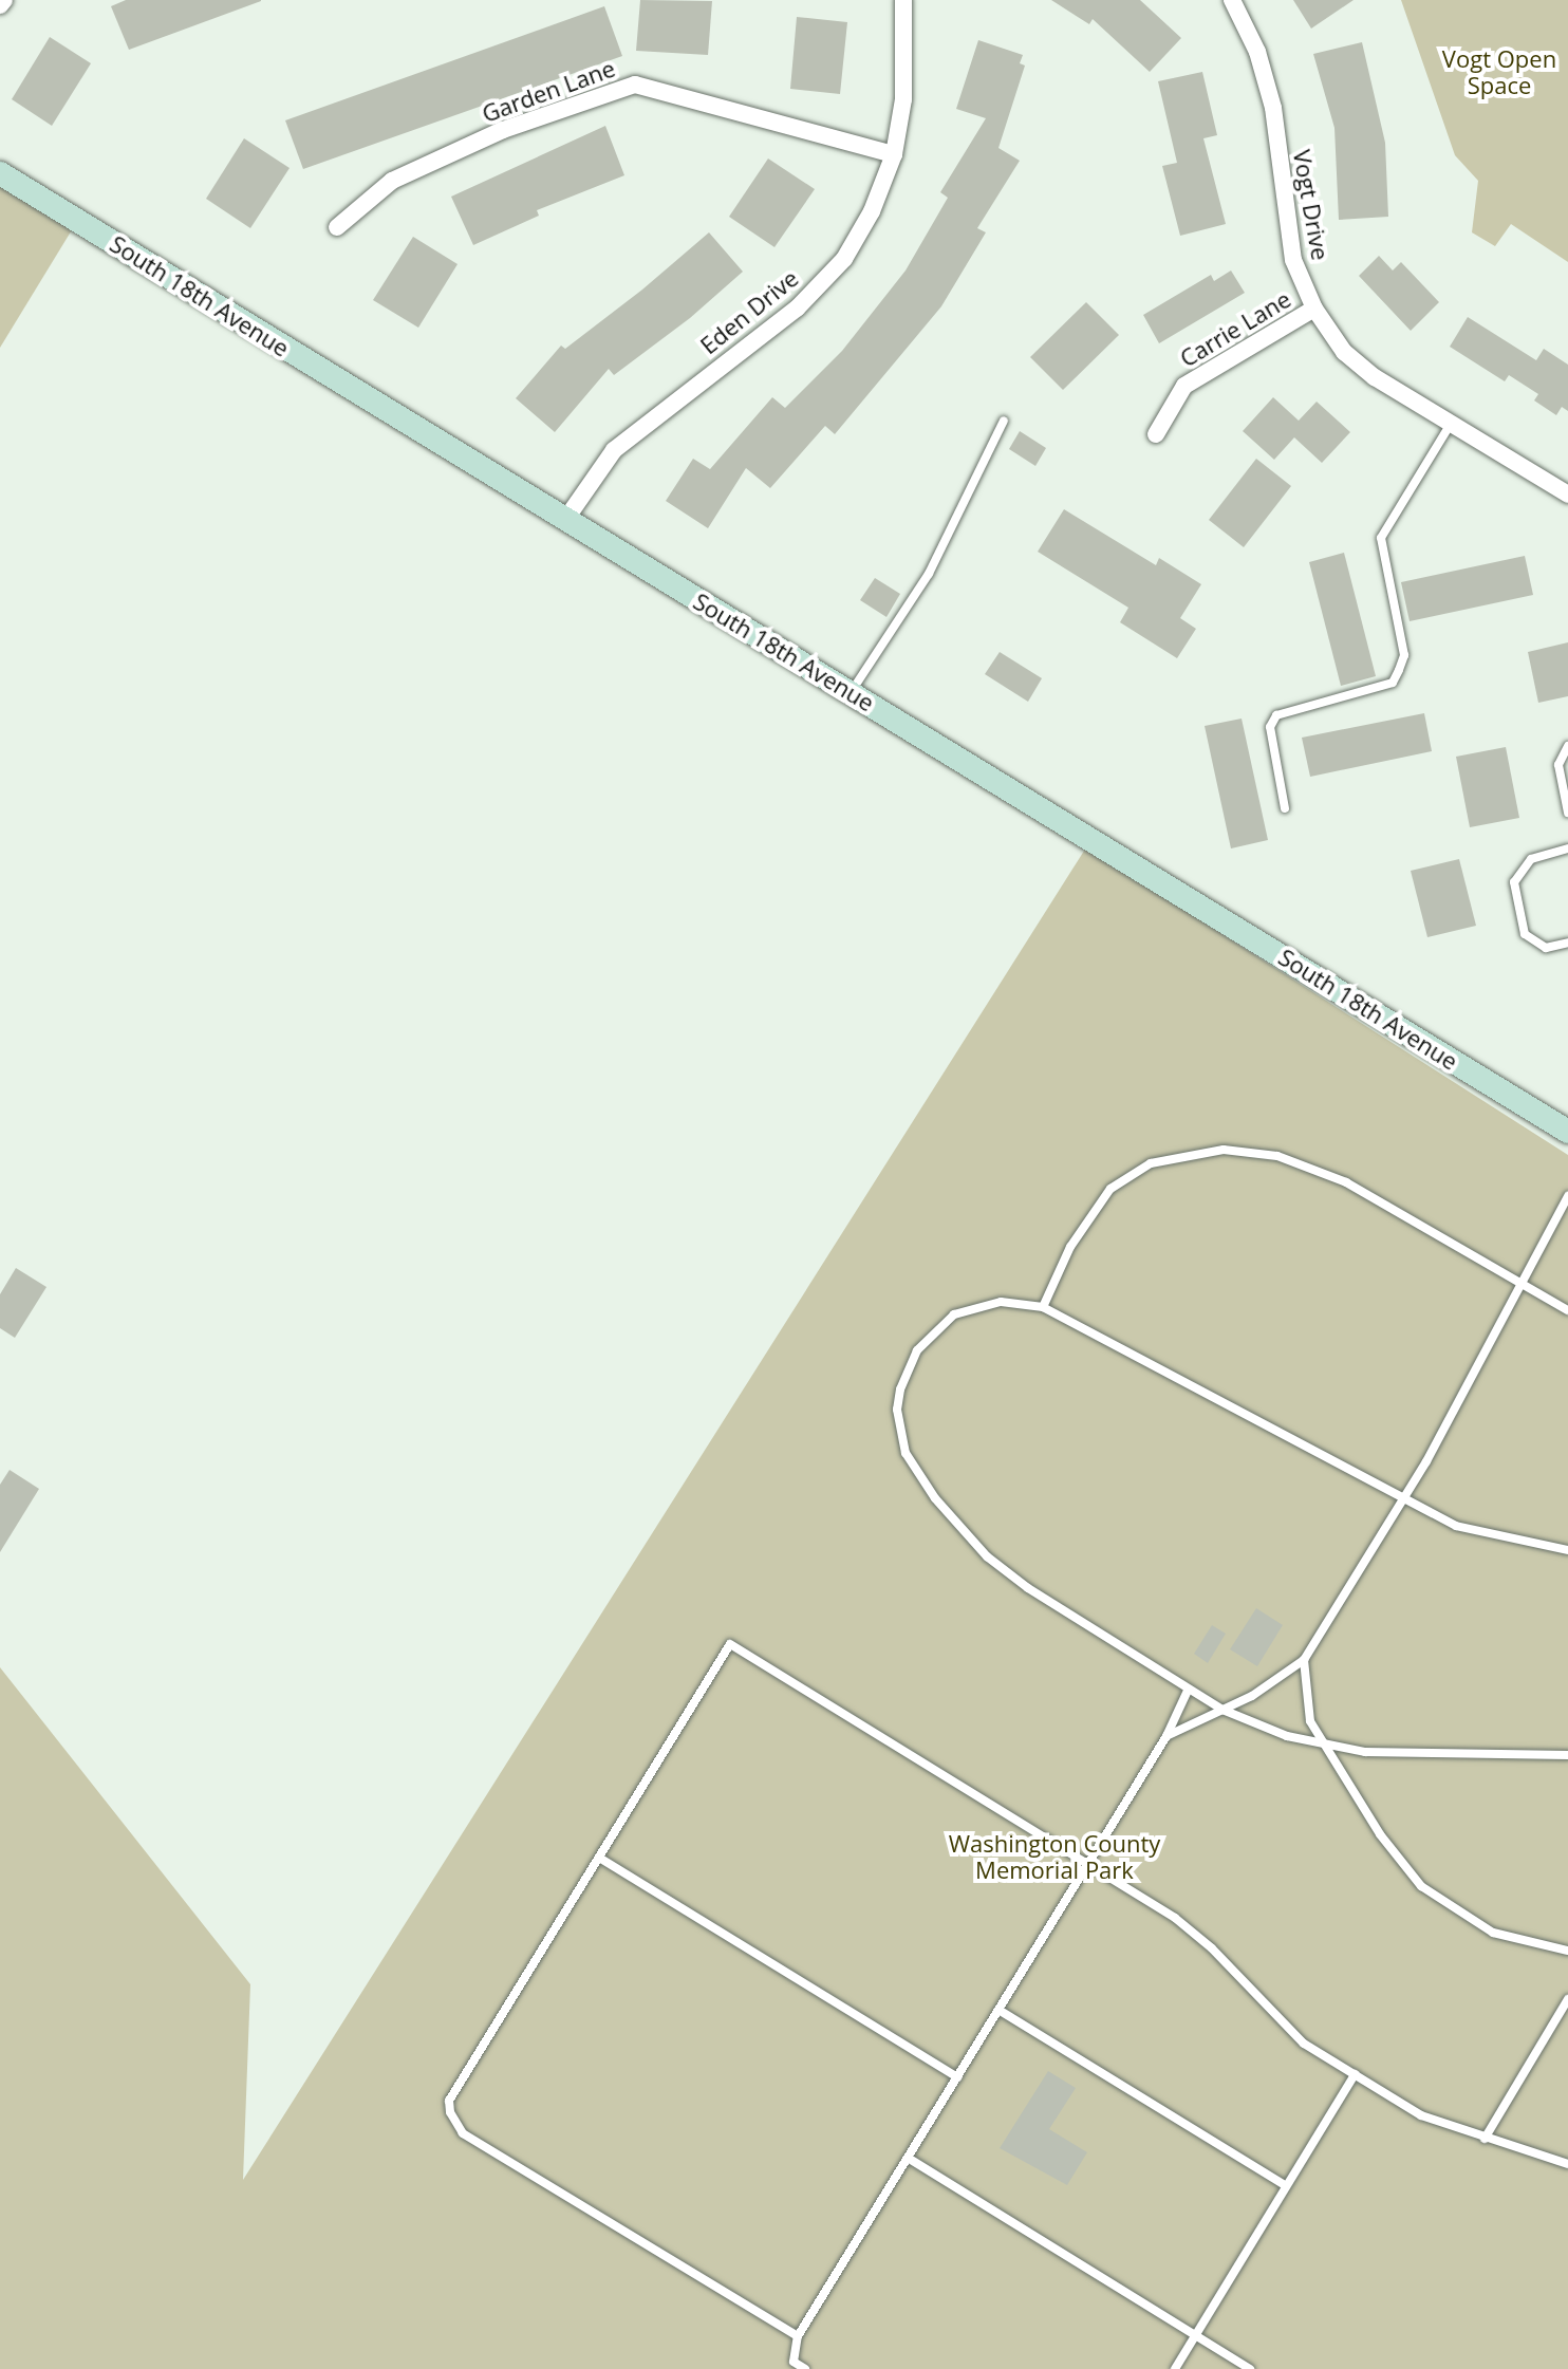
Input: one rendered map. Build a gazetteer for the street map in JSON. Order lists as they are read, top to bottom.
{
  "streets": {
    "street": [
      "Garden Lane",
      "Vogt Drive",
      "South 18th Avenue",
      "Eden Drive",
      "Carrie Lane"
    ]
  },
  "crossings": [
    ["Garden Lane", "Eden Drive"],
    ["Vogt Drive", "Carrie Lane"],
    ["South 18th Avenue", "Eden Drive"]
  ],
  "parks": ["Vogt Open Space", "Washington County Memorial Park"]
}
